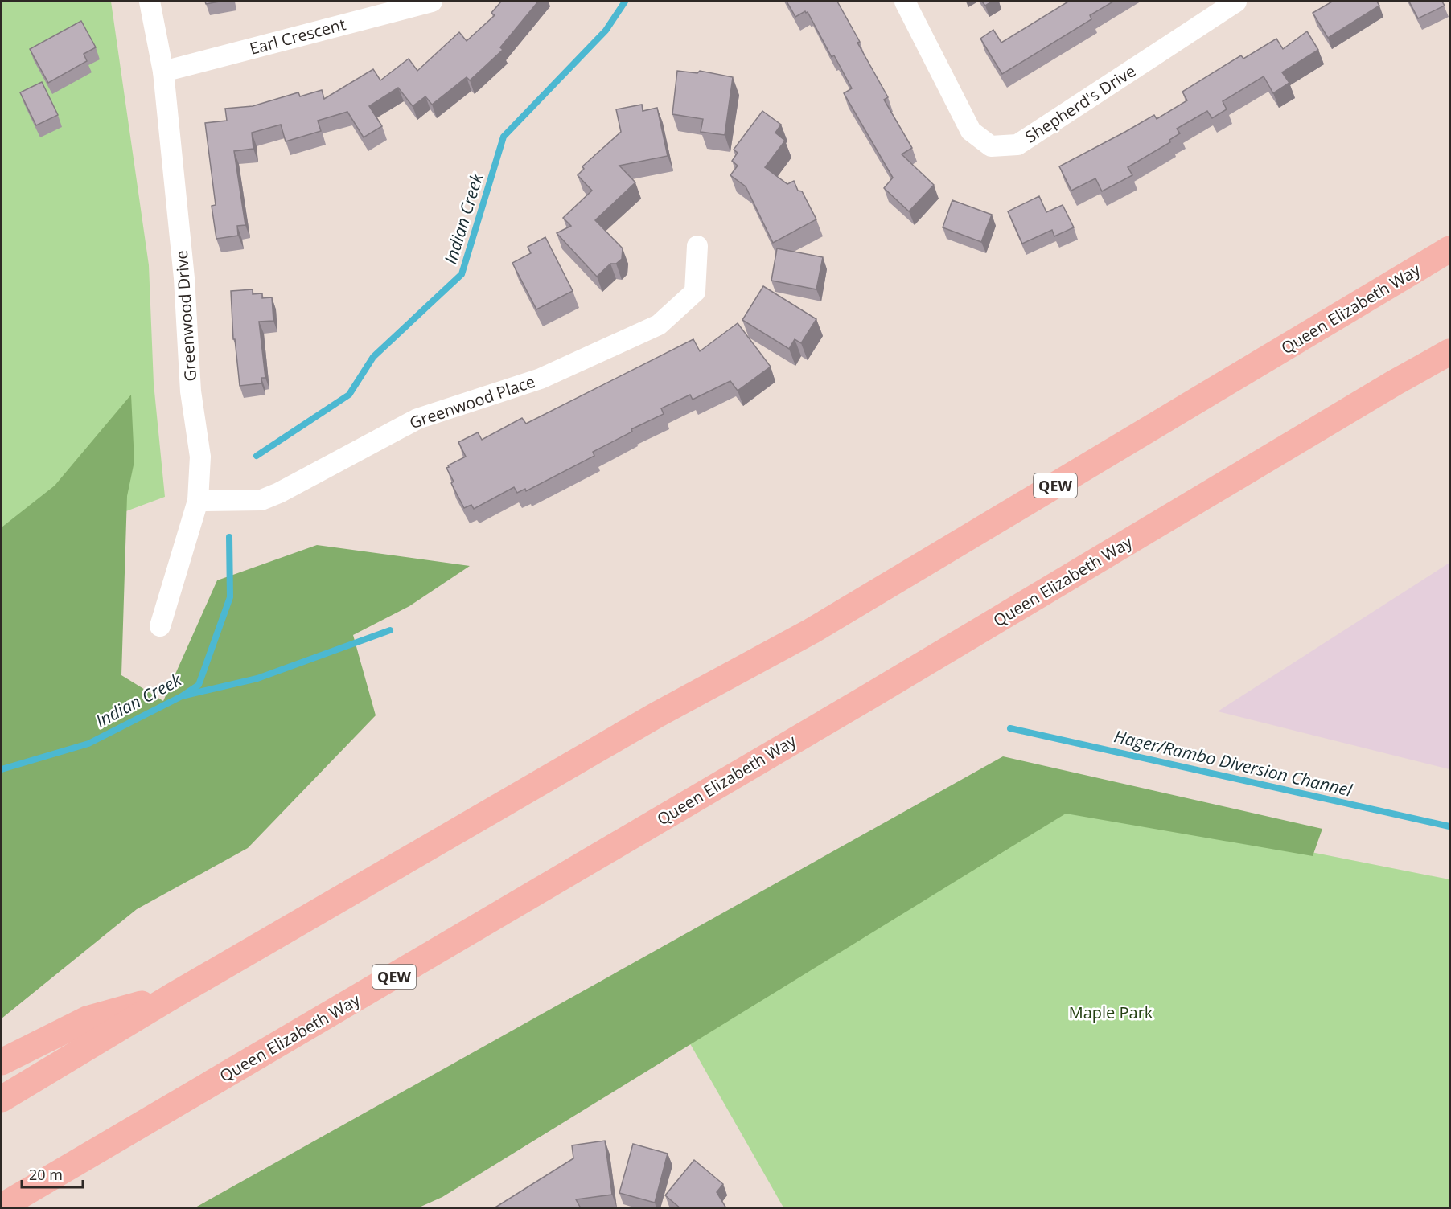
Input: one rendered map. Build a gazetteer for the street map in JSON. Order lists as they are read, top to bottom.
{
  "streets": {
    "highway": ["Queen Elizabeth Way", "QEW"],
    "street": [
      "Earl Crescent",
      "Shepherd's Drive",
      "Greenwood Drive",
      "Greenwood Place"
    ]
  },
  "crossings": [
    ["Earl Crescent", "Greenwood Drive"],
    ["Greenwood Drive", "Greenwood Place"]
  ],
  "water": ["Indian Creek", "Hager/Rambo Diversion Channel"],
  "parks": ["Maple Park"],
  "scale_bar": "20 m"
}
